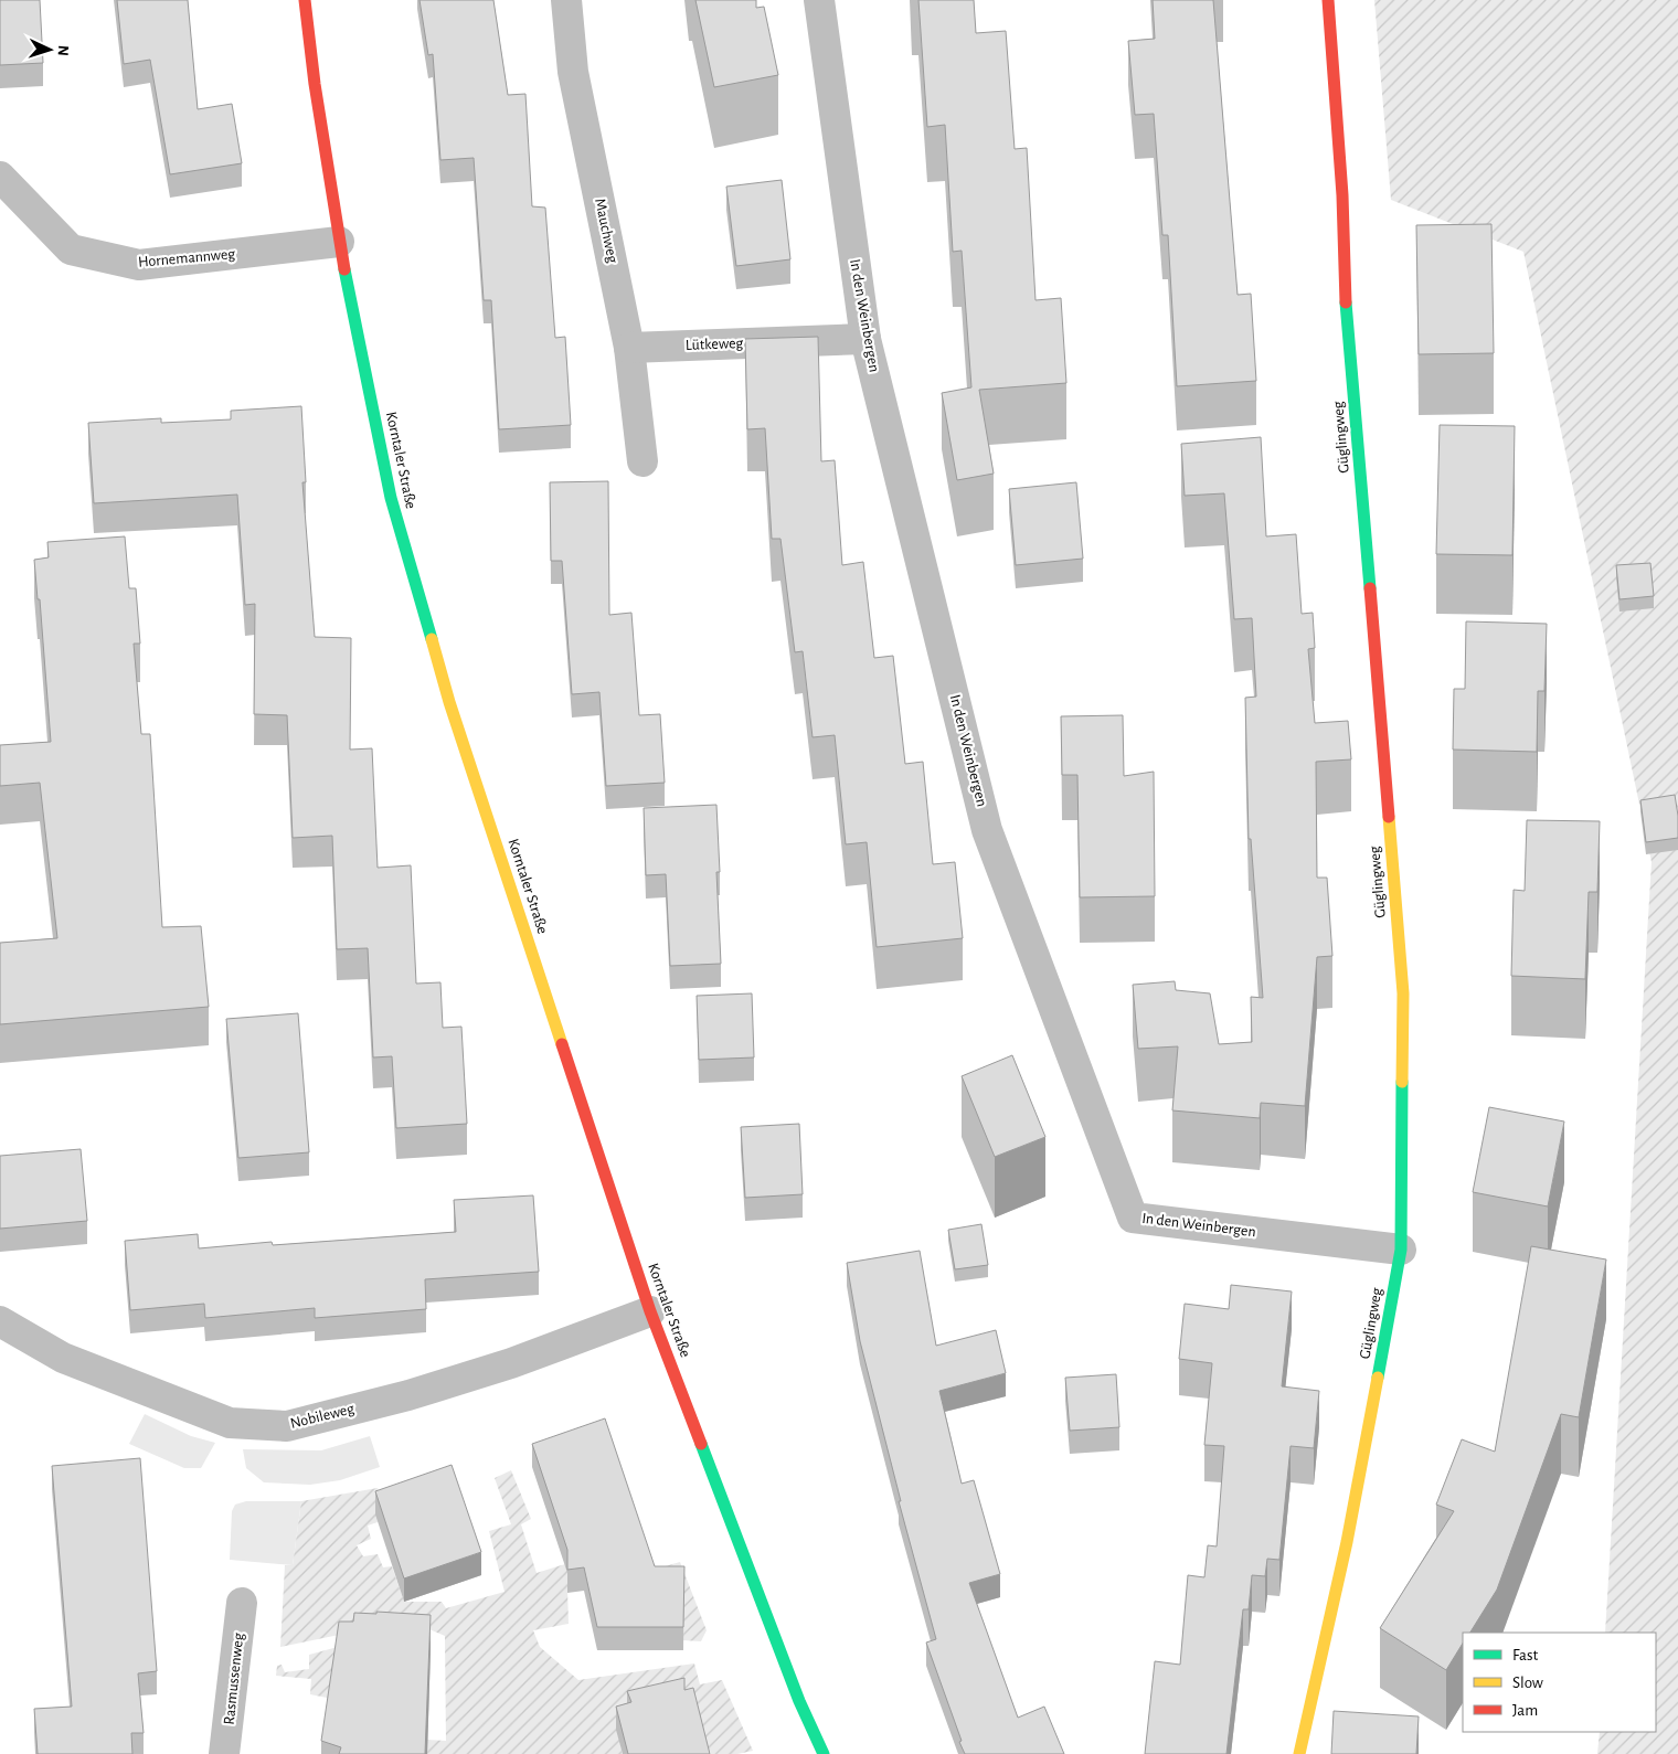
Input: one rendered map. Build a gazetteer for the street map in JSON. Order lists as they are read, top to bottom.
{
  "streets": {
    "street": [
      "Mauchweg",
      "Hornemannweg",
      "In den Weinbergen",
      "Lütkeweg",
      "Güglingweg",
      "Korntaler Straße",
      "Nobileweg",
      "Rasmussenweg"
    ]
  },
  "crossings": [
    ["Mauchweg", "Lütkeweg"],
    ["Hornemannweg", "Korntaler Straße"],
    ["In den Weinbergen", "Lütkeweg"],
    ["In den Weinbergen", "Güglingweg"],
    ["Korntaler Straße", "Nobileweg"]
  ],
  "legend": ["Fast", "Slow", "Jam"],
  "north": "right"
}
